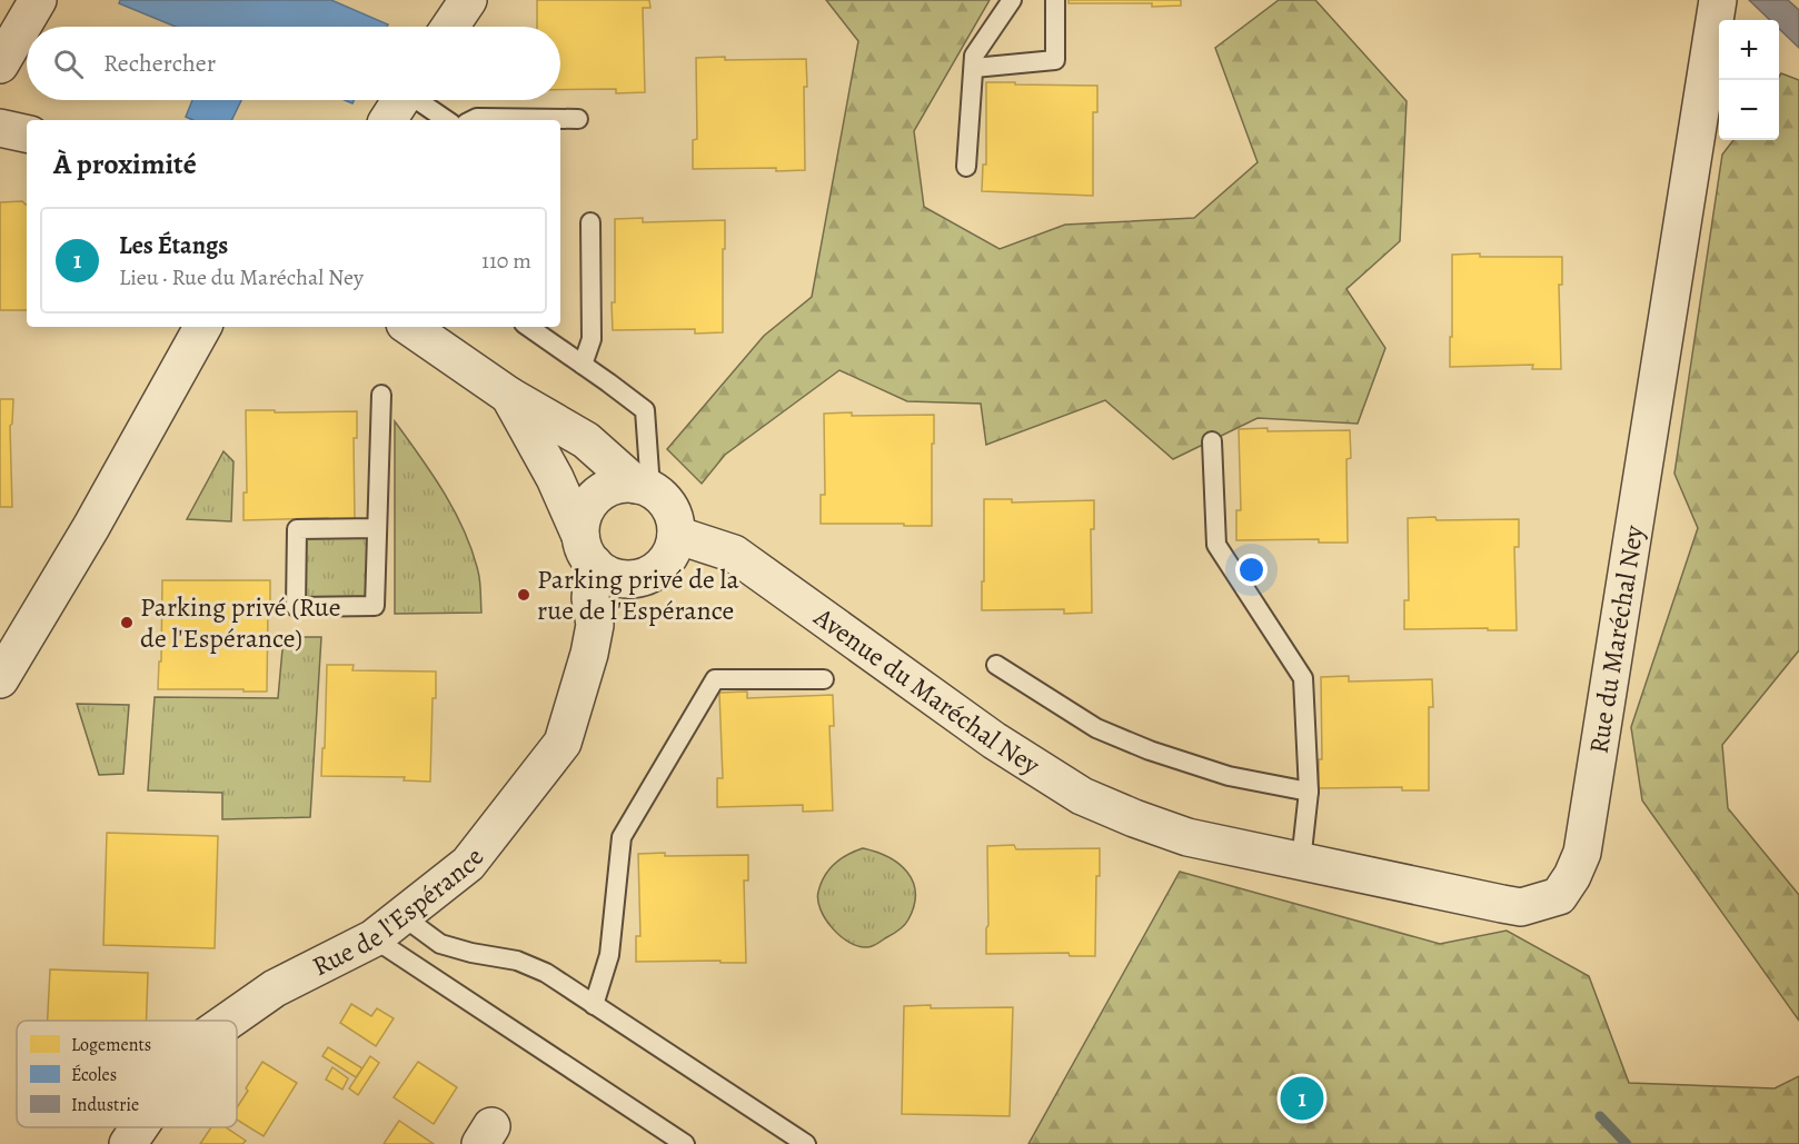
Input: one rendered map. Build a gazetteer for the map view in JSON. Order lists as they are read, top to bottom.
{
  "streets": {
    "street": ["Rue du Maréchal Ney", "Avenue du Maréchal Ney", "Rue de l'Espérance"]
  },
  "crossings": [
    ["Rue du Maréchal Ney", "Avenue du Maréchal Ney"],
    ["Avenue du Maréchal Ney", "Rue de l'Espérance"]
  ],
  "places": ["Parking privé de la rue de l'Espérance", "Parking privé (Rue de l'Espérance)"],
  "legend": ["Logements", "Écoles", "Industrie"],
  "page": {
    "map_buttons": ["+", "−"],
    "search": "Rechercher",
    "heading": "À proximité",
    "list": [
      {
        "mark": "1",
        "name": "Les Étangs",
        "note": "Lieu · Rue du Maréchal Ney",
        "value": "110 m"
      }
    ],
    "pins": "1"
  }
}
